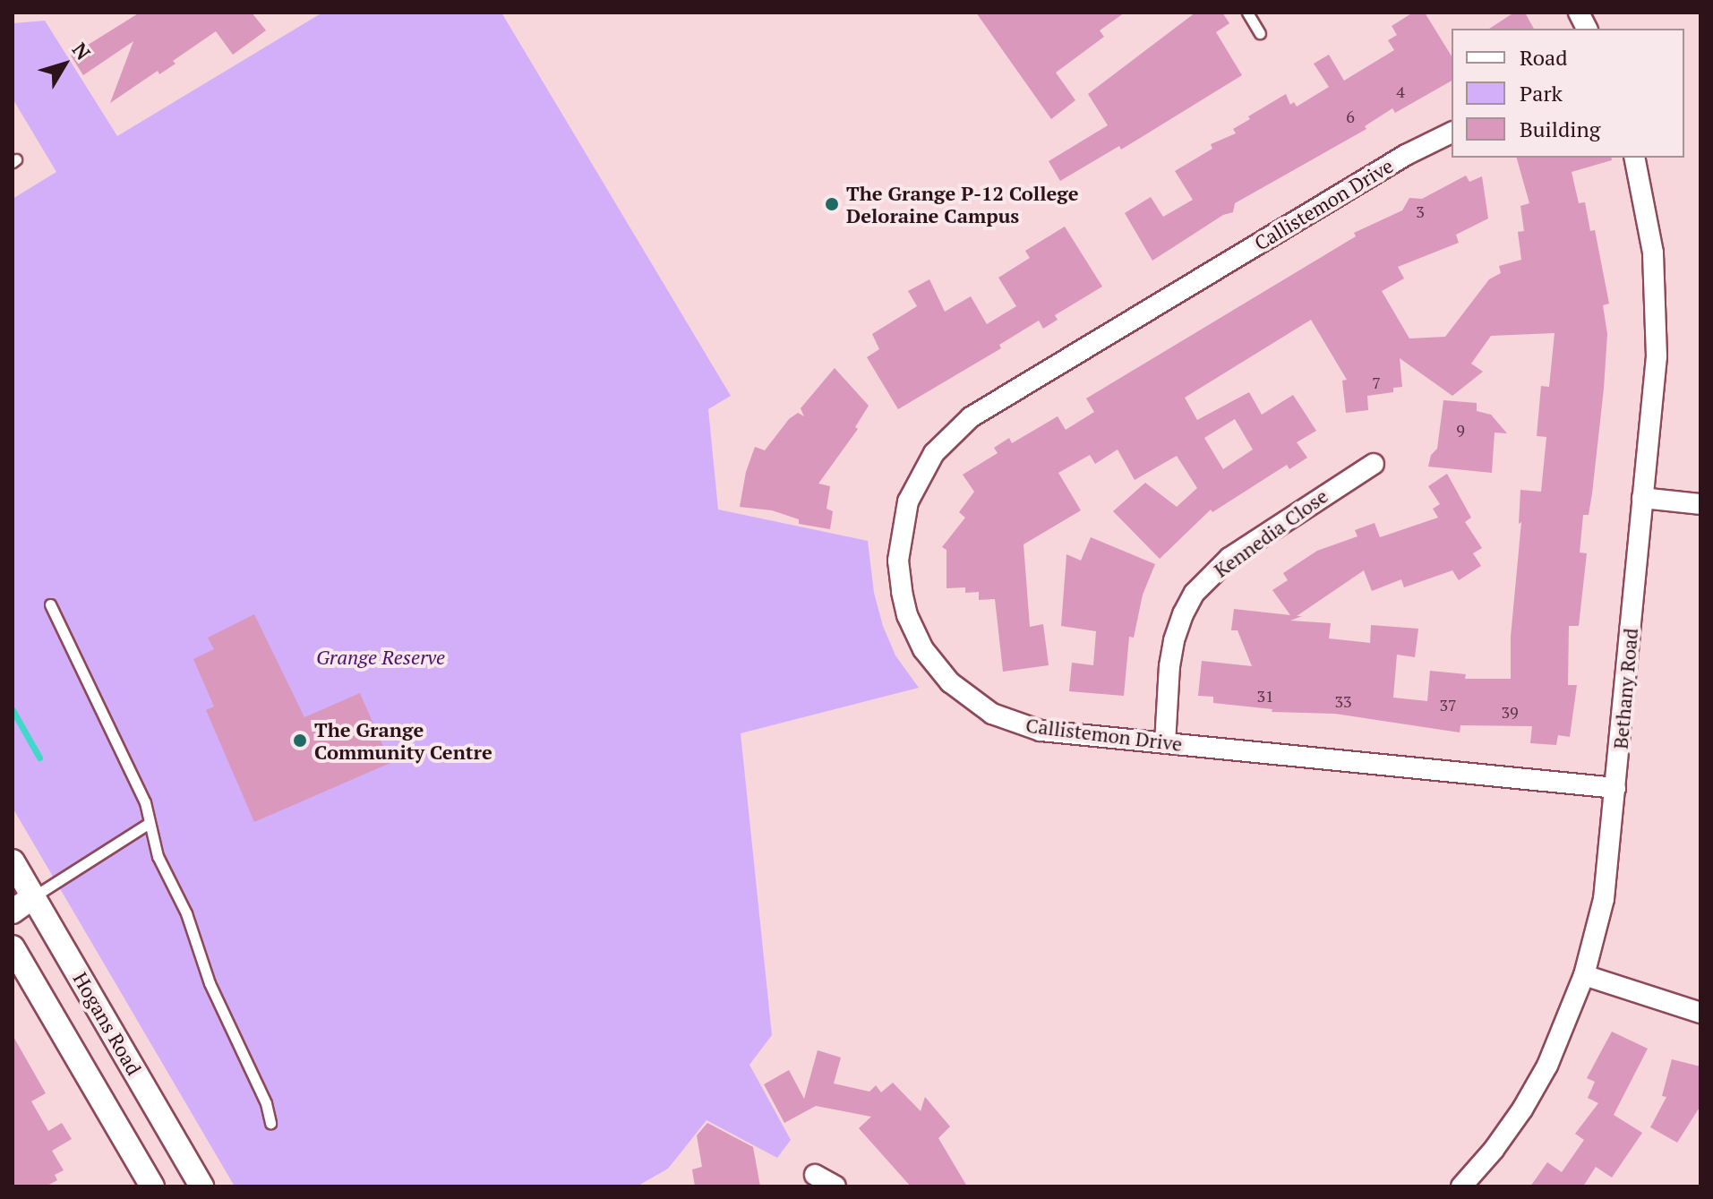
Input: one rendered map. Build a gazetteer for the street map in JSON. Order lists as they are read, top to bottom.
{
  "streets": {
    "street": [
      "Callistemon Drive",
      "Kennedia Close",
      "Bethany Road",
      "Hogans Road"
    ]
  },
  "crossings": [
    ["Callistemon Drive", "Kennedia Close"],
    ["Callistemon Drive", "Bethany Road"]
  ],
  "parks": ["Grange Reserve"],
  "places": ["The Grange P-12 College Deloraine Campus", "The Grange Community Centre"],
  "house_numbers": [
    "4",
    "6",
    "3",
    "7",
    "9",
    "31",
    "33",
    "37",
    "39"
  ],
  "legend": ["Road", "Park", "Building"],
  "north": "top right"
}
